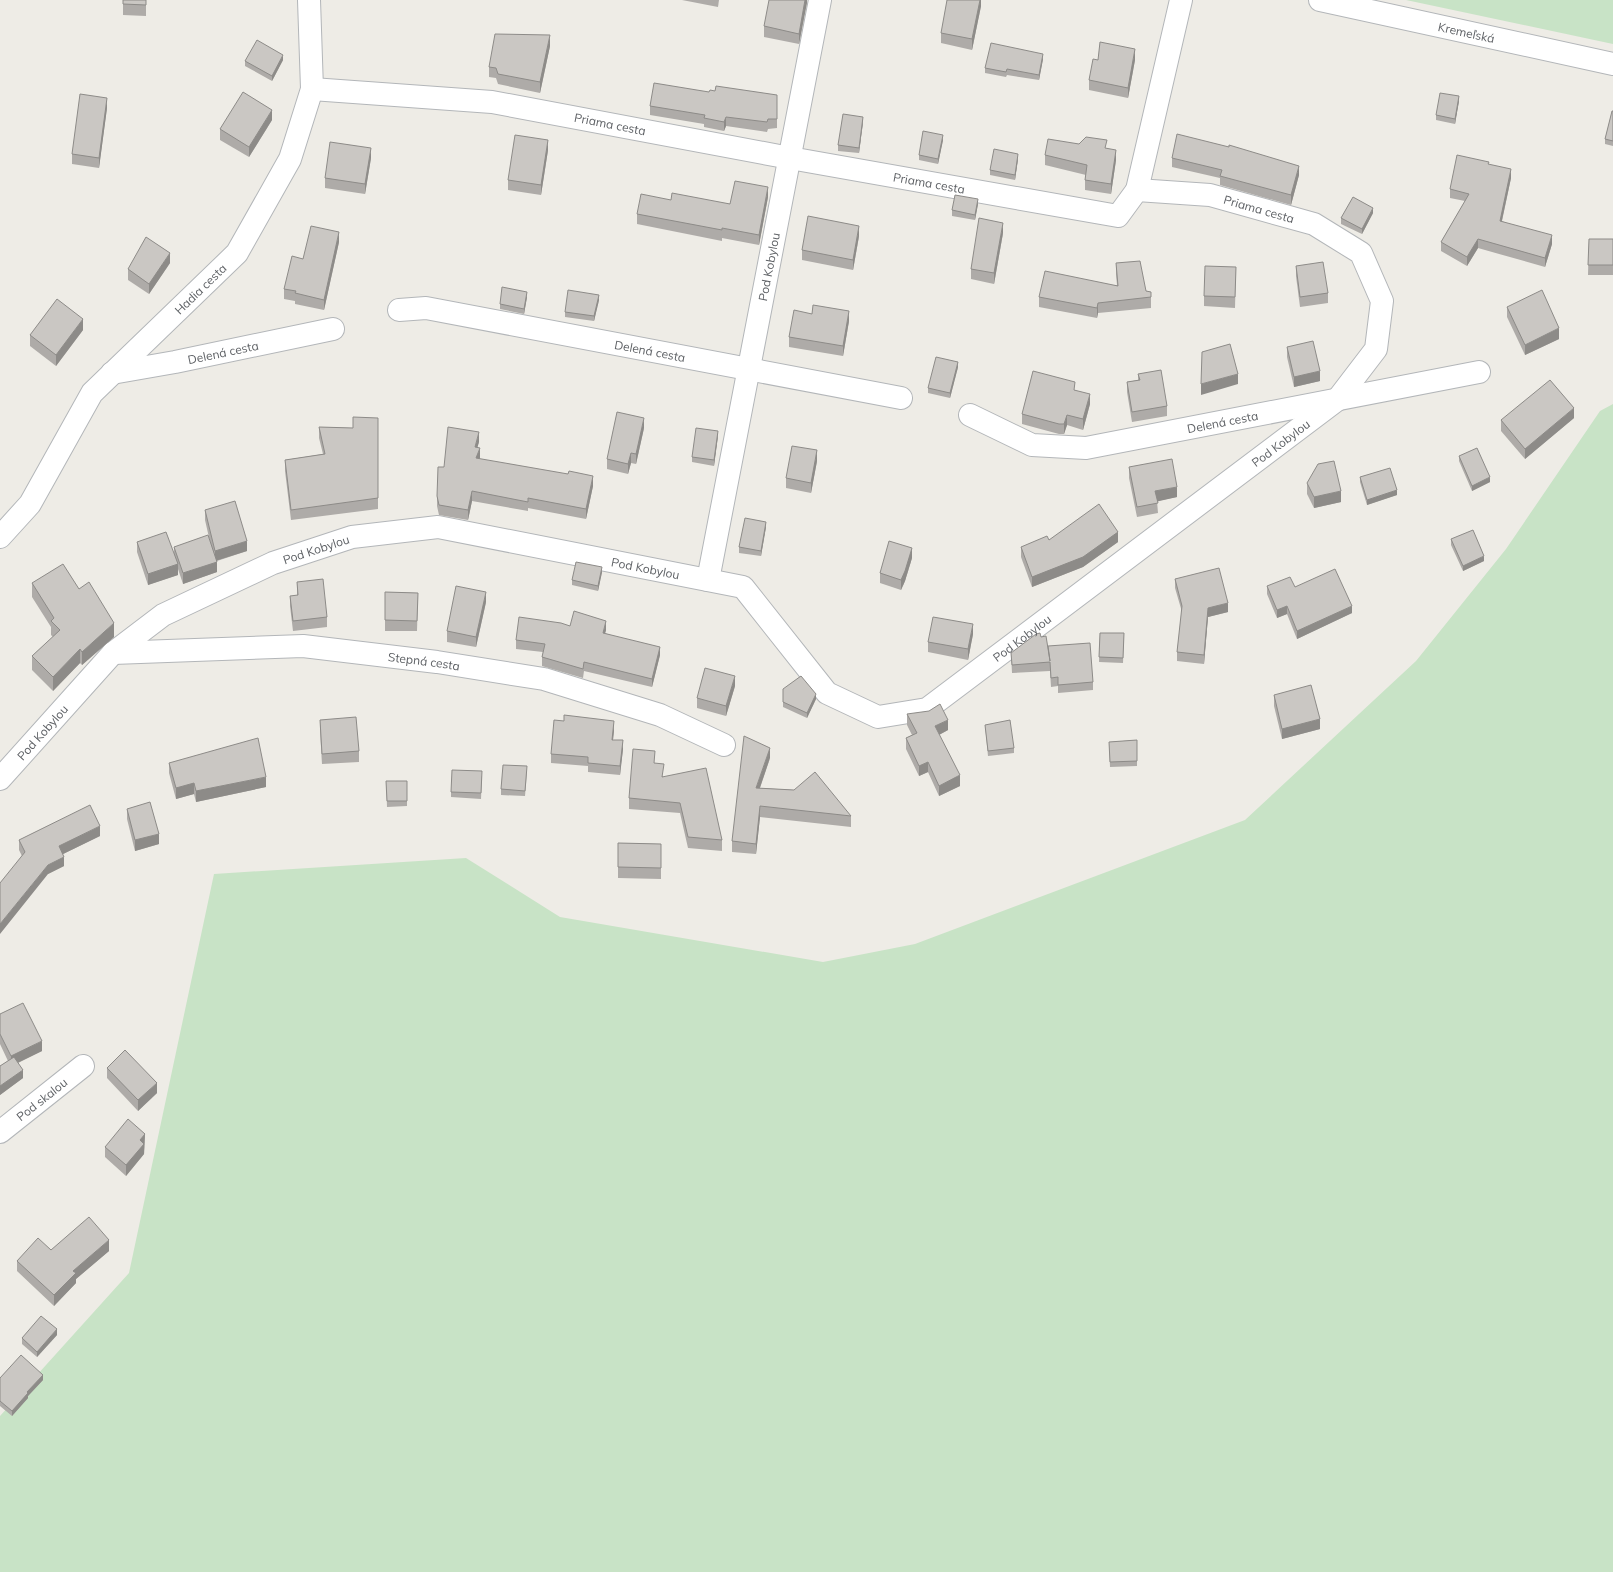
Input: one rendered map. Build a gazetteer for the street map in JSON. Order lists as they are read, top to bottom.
{
  "streets": {
    "street": [
      "Kremeľská",
      "Priama cesta",
      "Pod Kobylou",
      "Hadia cesta",
      "Delená cesta",
      "Stepná cesta",
      "Pod skalou"
    ]
  },
  "crossings": [
    ["Priama cesta", "Pod Kobylou"],
    ["Priama cesta", "Hadia cesta"],
    ["Priama cesta", "Delená cesta"],
    ["Pod Kobylou", "Delená cesta"],
    ["Pod Kobylou", "Stepná cesta"],
    ["Hadia cesta", "Delená cesta"]
  ]
}
